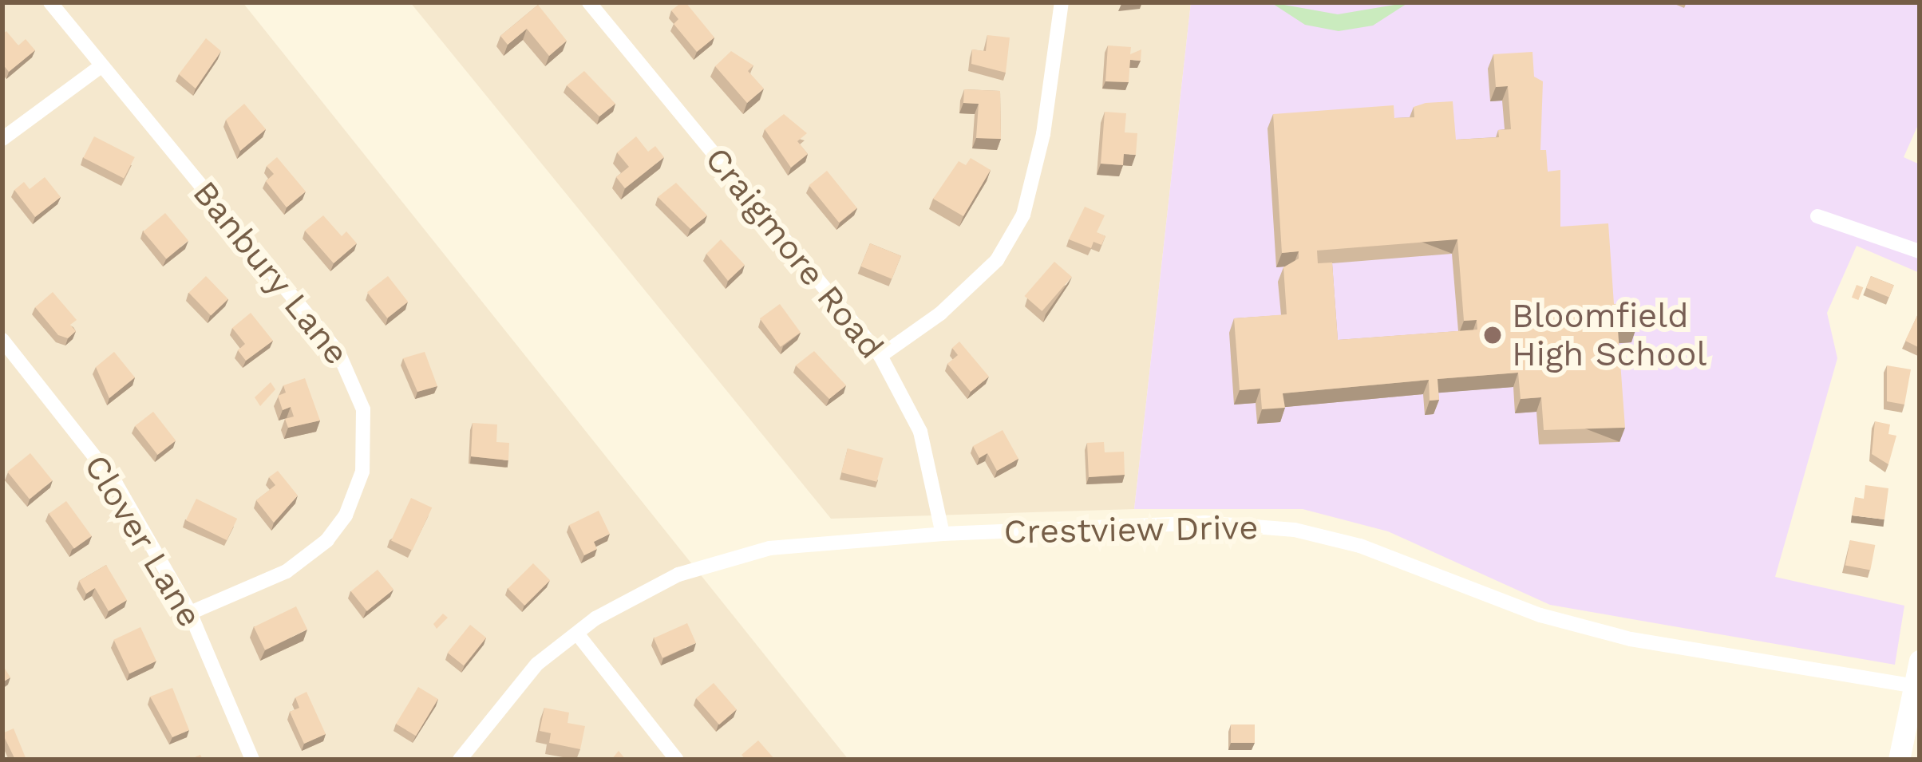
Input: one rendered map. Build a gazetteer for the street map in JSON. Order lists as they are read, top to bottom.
{
  "streets": {
    "street": [
      "Craigmore Road",
      "Banbury Lane",
      "Crestview Drive",
      "Clover Lane"
    ]
  },
  "crossings": [
    ["Craigmore Road", "Crestview Drive"],
    ["Banbury Lane", "Clover Lane"]
  ],
  "places": ["Bloomfield High School"]
}
